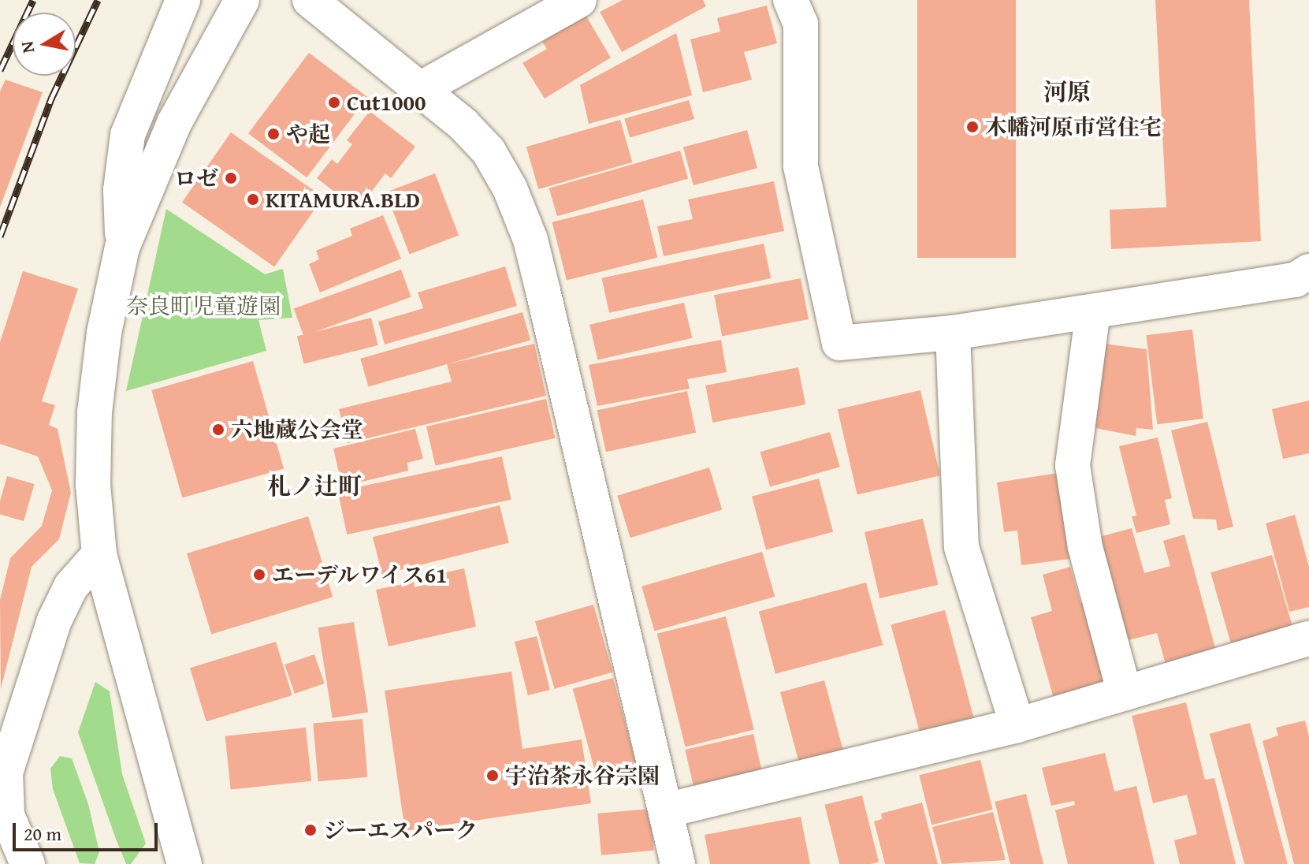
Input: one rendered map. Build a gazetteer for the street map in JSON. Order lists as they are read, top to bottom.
{
  "districts": ["河原", "札ノ辻町"],
  "parks": ["奈良町児童遊園"],
  "places": [
    "Cut1000",
    "木幡河原市営住宅",
    "や起",
    "ロゼ",
    "KITAMURA.BLD",
    "六地蔵公会堂",
    "エーデルワイス61",
    "宇治茶永谷宗園",
    "ジーエスパーク"
  ],
  "scale_bar": "20 m",
  "north": "left"
}
